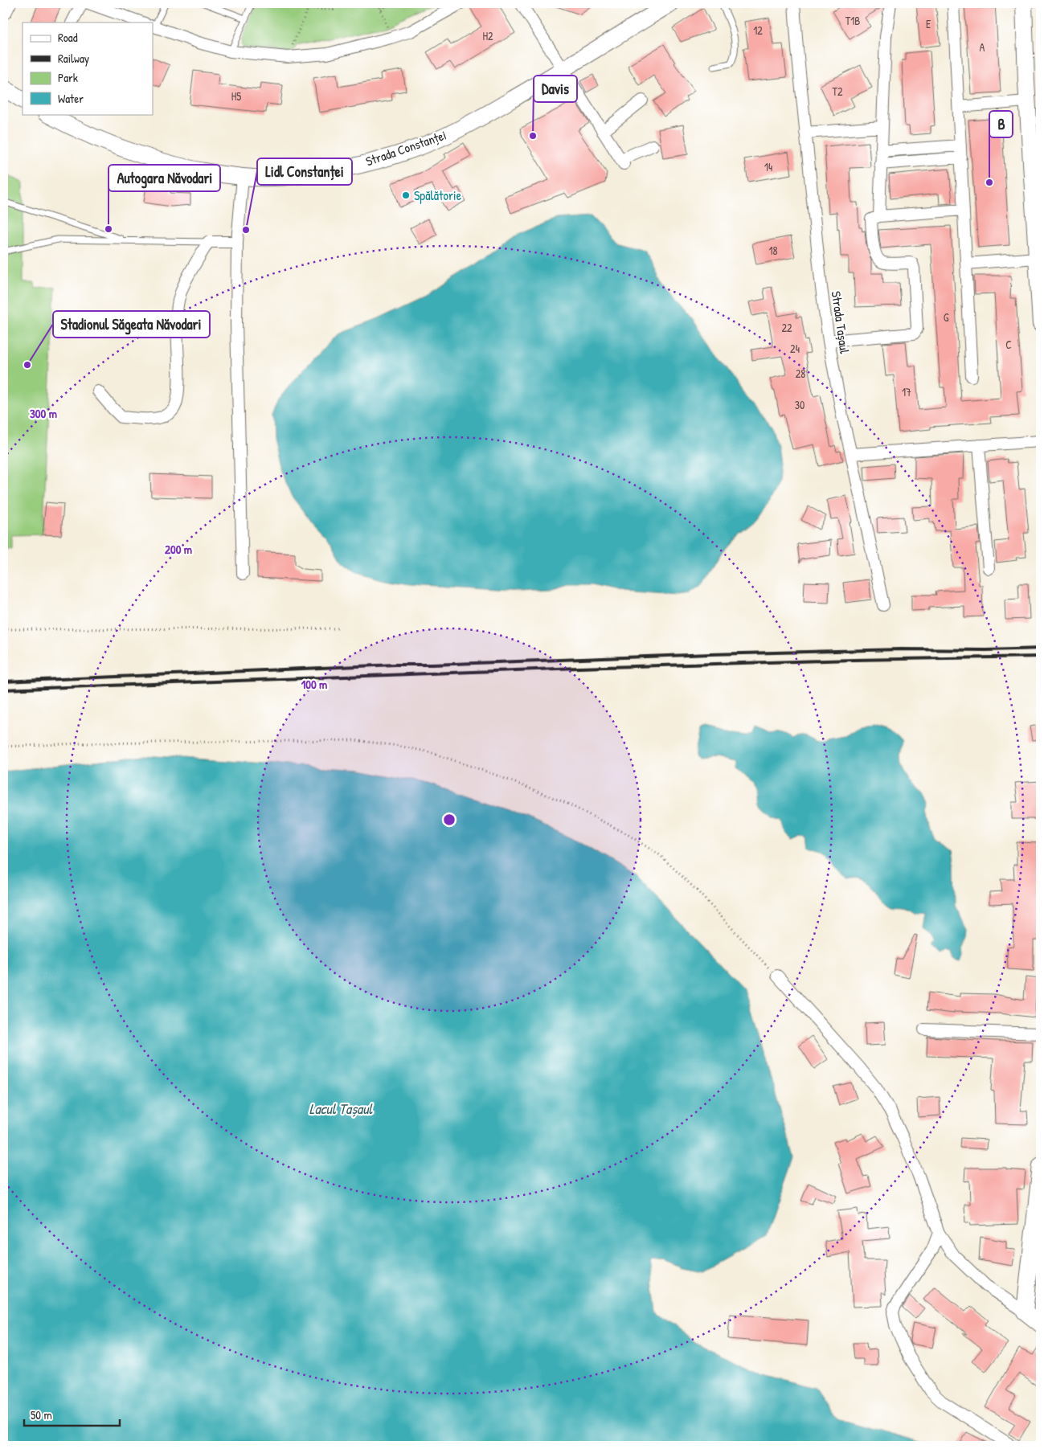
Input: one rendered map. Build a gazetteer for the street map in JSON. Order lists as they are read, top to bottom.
{
  "streets": {
    "street": ["Strada Constanței", "Strada Tașaul"]
  },
  "water": ["Lacul Tașaul"],
  "places": [
    "Davis",
    "B",
    "Spălătorie",
    "Autogara Năvodari",
    "Lidl Constanței",
    "Stadionul Săgeata Năvodari"
  ],
  "house_numbers": [
    "T1B",
    "E",
    "12",
    "H2",
    "A",
    "T2",
    "H5",
    "14",
    "18",
    "G",
    "22",
    "C",
    "24",
    "28",
    "17",
    "30"
  ],
  "legend": [
    "Road",
    "Railway",
    "Park",
    "Water"
  ],
  "scale_bar": "50 m",
  "rings": ["300 m", "200 m", "100 m"]
}
